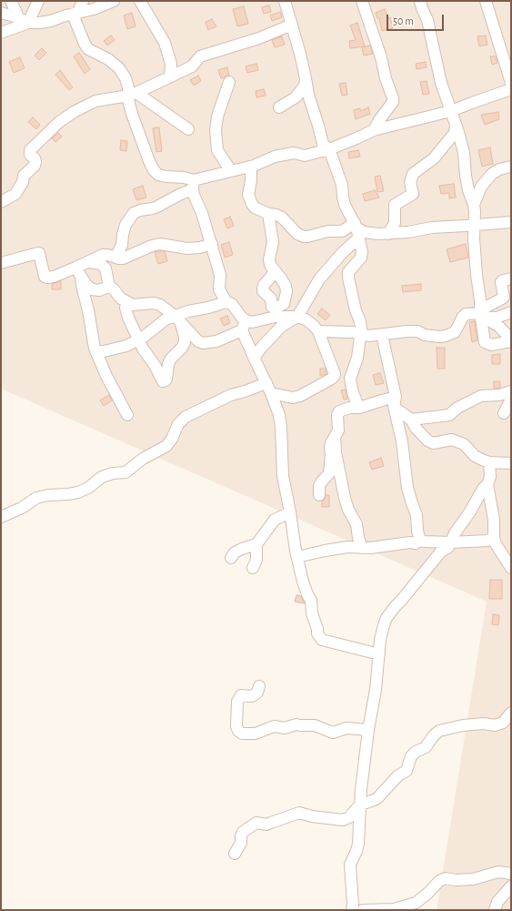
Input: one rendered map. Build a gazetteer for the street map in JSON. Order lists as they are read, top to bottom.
{
  "scale_bar": "50 m"
}
